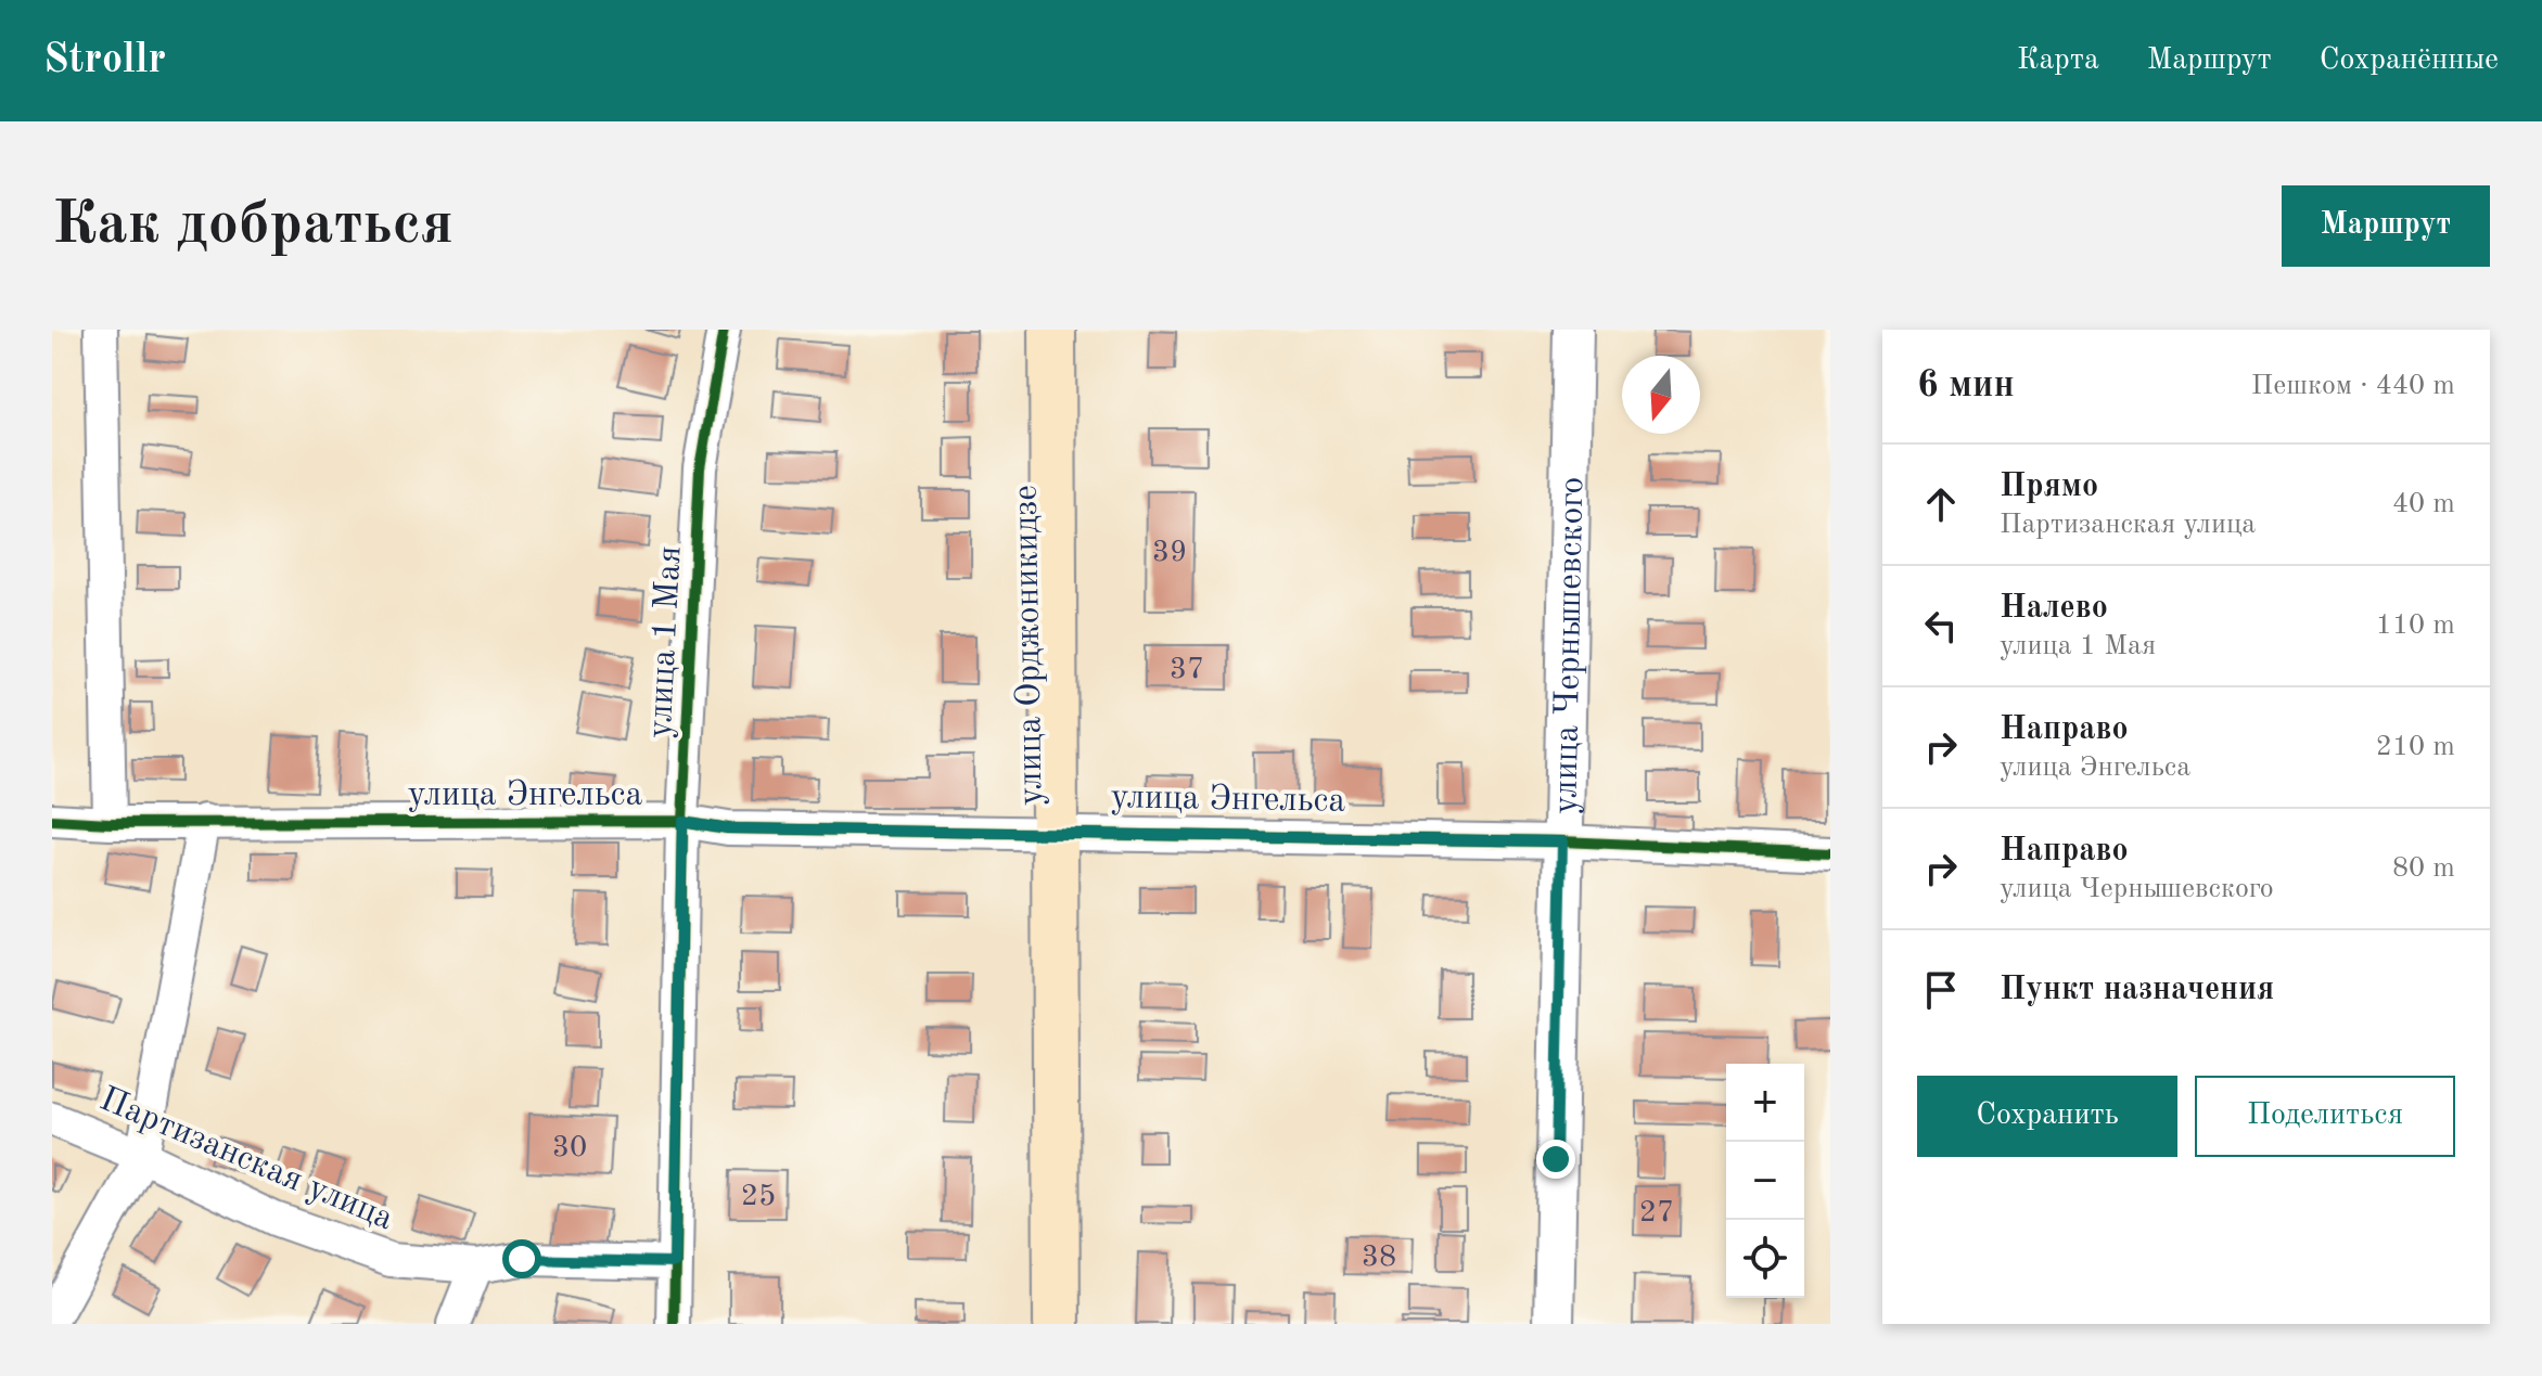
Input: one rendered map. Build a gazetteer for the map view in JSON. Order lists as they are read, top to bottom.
{
  "streets": {
    "main road": ["улица Орджоникидзе"],
    "street": [
      "улица 1 Мая",
      "улица Чернышевского",
      "улица Энгельса",
      "Партизанская улица"
    ]
  },
  "crossings": [
    ["улица 1 Мая", "улица Энгельса"],
    ["улица 1 Мая", "Партизанская улица"],
    ["улица Орджоникидзе", "улица Энгельса"],
    ["улица Чернышевского", "улица Энгельса"]
  ],
  "house_numbers": [
    "39",
    "37",
    "30",
    "25",
    "27",
    "38"
  ],
  "north": "bottom",
  "page": {
    "header": "Strollr",
    "nav": ["Карта", "Маршрут", "Сохранённые"],
    "buttons": [
      "Маршрут",
      ["Сохранить", "Поделиться"]
    ],
    "title": "Как добраться",
    "heading": ["6 мин", "Пешком · 440 m"],
    "list": [
      ["Прямо", "Партизанская улица", "40 m"],
      ["Налево", "улица 1 Мая", "110 m"],
      ["Направо", "улица Энгельса", "210 m"],
      ["Направо", "улица Чернышевского", "80 m"],
      "Пункт назначения"
    ],
    "map_buttons": ["+", "−"]
  }
}
